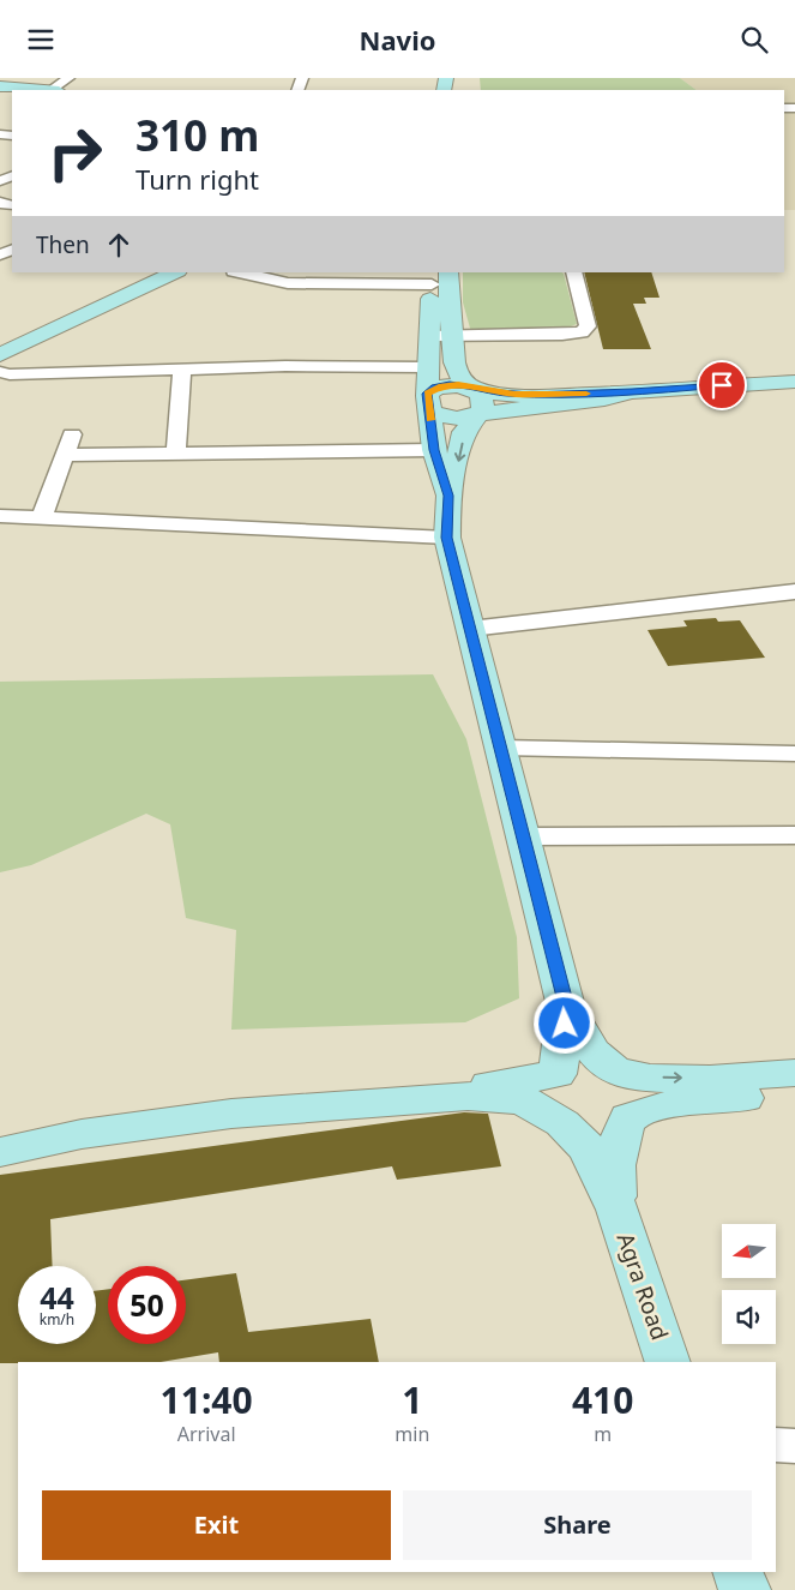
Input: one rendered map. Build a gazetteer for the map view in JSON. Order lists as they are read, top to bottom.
{
  "streets": {
    "main road": ["Agra Road"]
  },
  "north": "left",
  "page": {
    "header": "Navio",
    "turn": ["310 m", "Turn right"],
    "then": "Then",
    "speed": "44 km/h",
    "limit": "50",
    "eta": [
      "11:40",
      "Arrival",
      "1",
      "min",
      "410",
      "m"
    ],
    "buttons": ["Exit", "Share"]
  }
}
